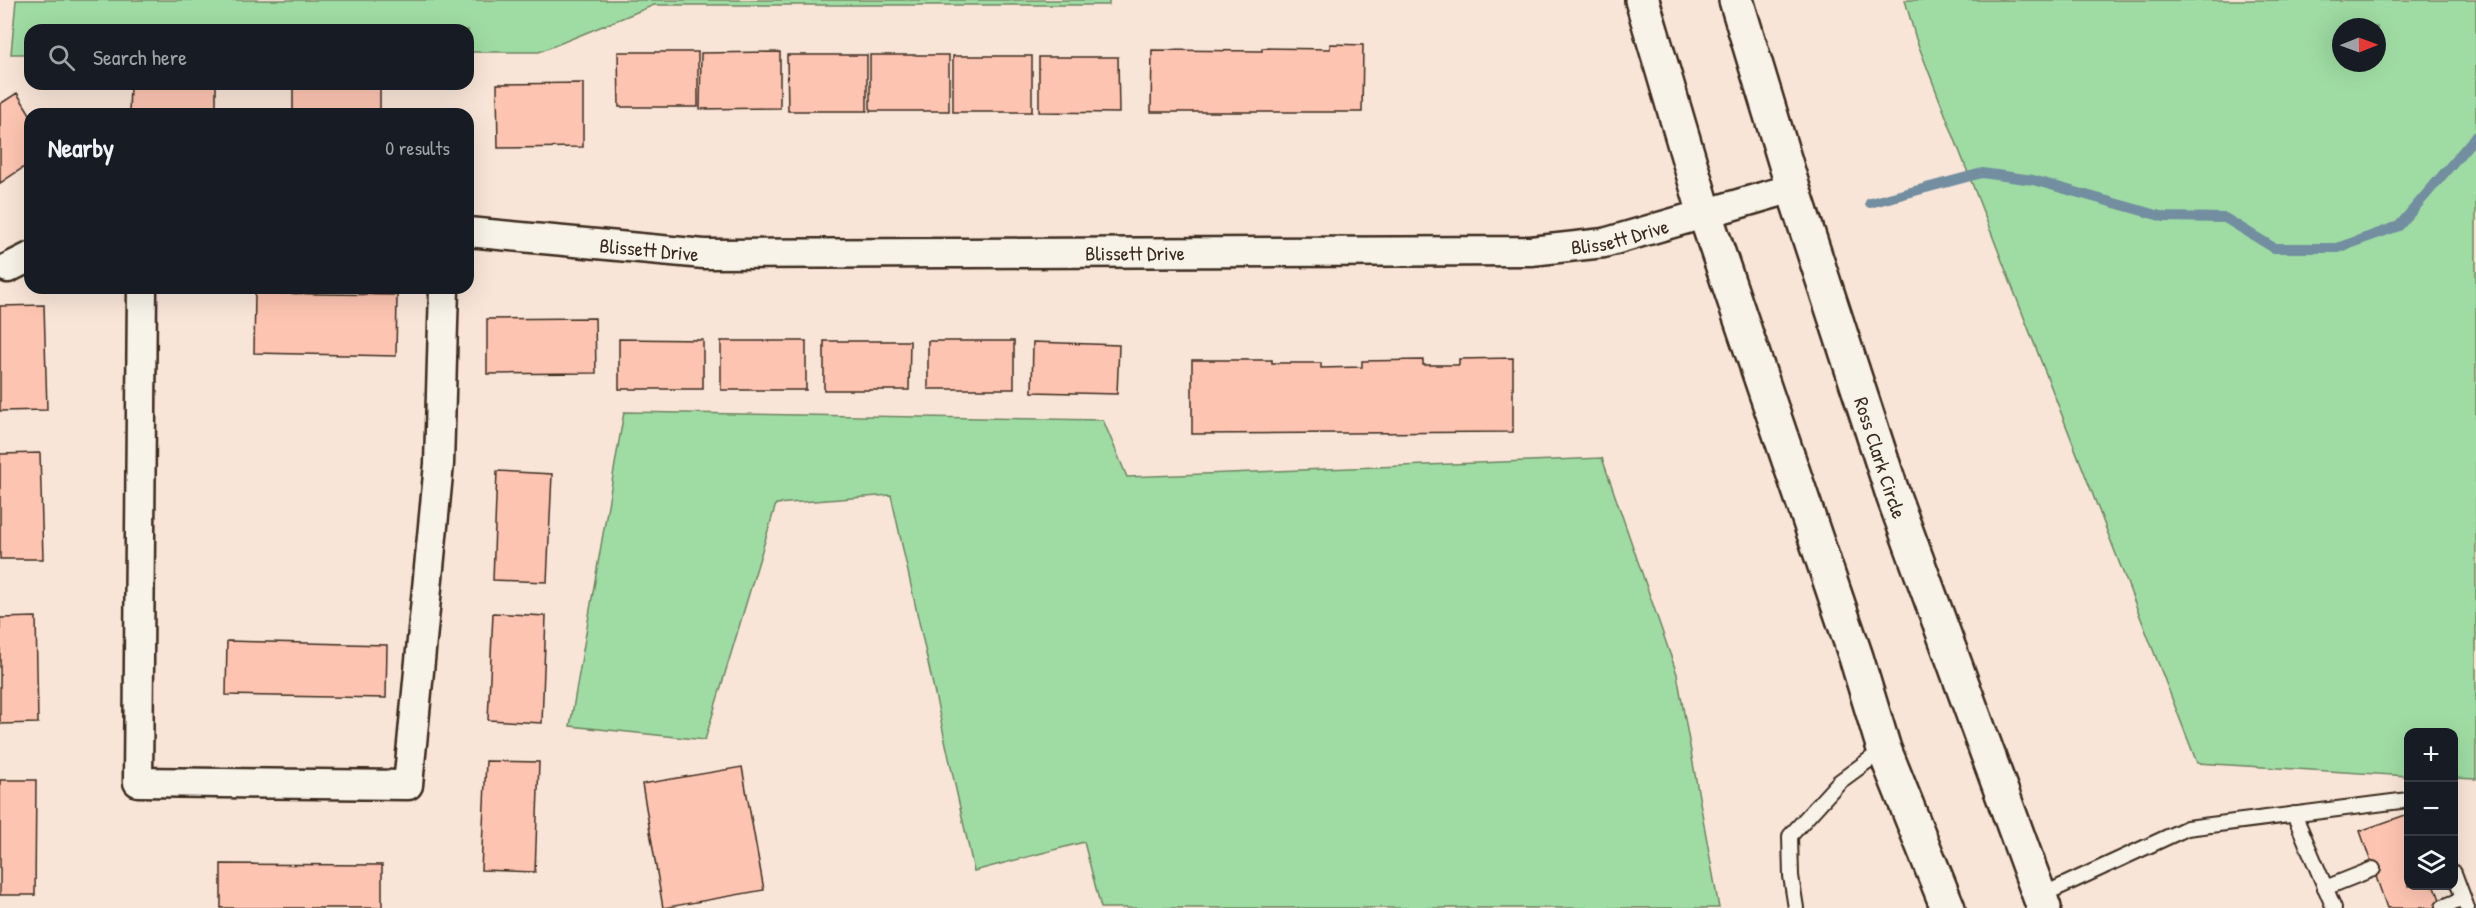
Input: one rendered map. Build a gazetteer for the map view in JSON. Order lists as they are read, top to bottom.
{
  "streets": {
    "highway": ["Ross Clark Circle"],
    "street": ["Blissett Drive"]
  },
  "crossings": [
    ["Blissett Drive", "Ross Clark Circle"]
  ],
  "north": "right",
  "page": {
    "search": "Search here",
    "heading": ["Nearby", "0 results"],
    "map_buttons": ["+", "−"]
  }
}
